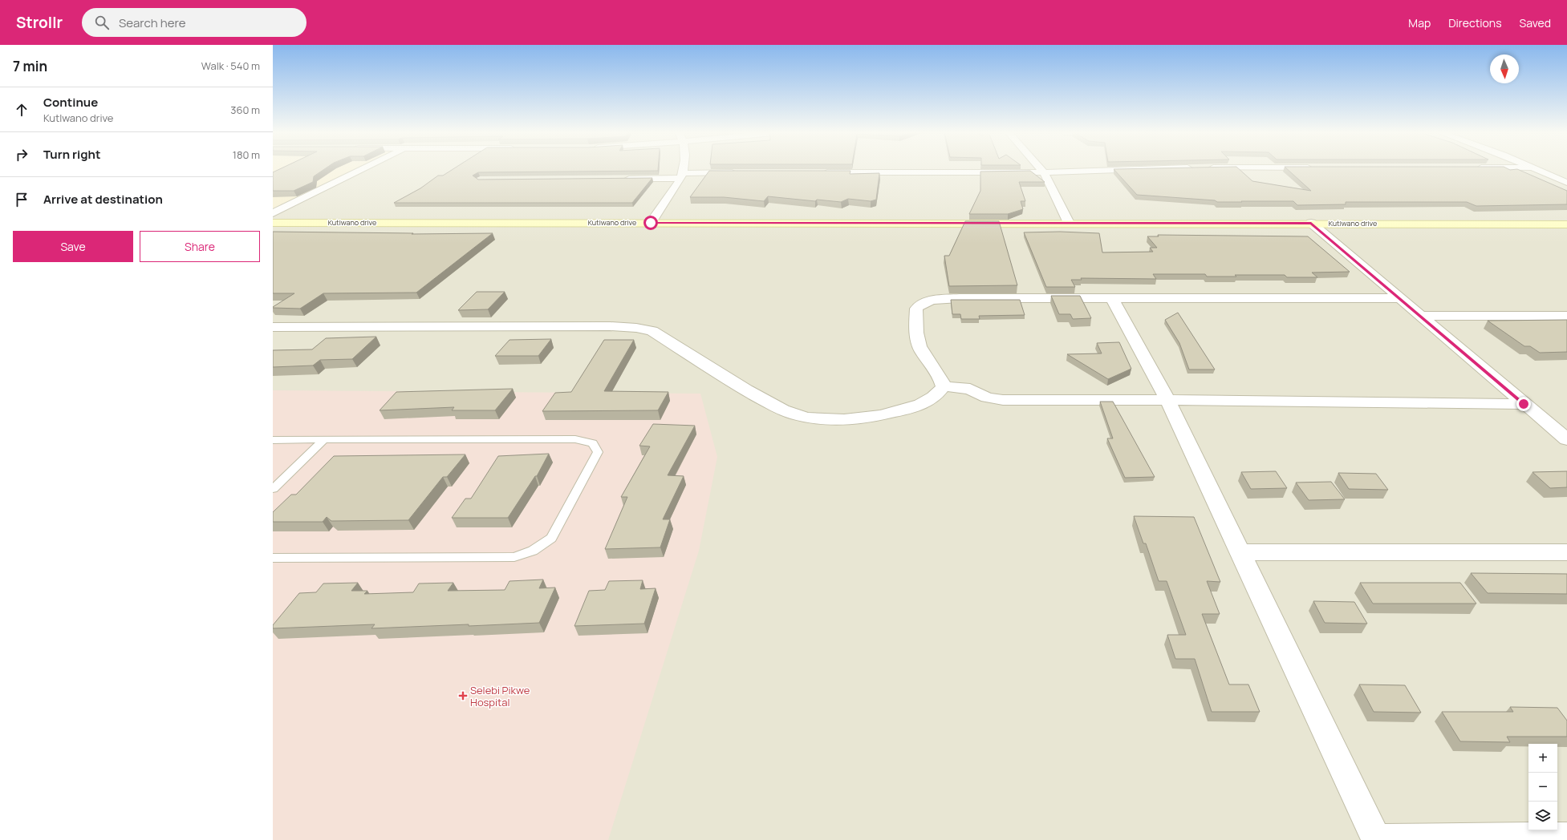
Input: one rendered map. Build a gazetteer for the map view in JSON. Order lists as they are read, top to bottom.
{
  "streets": {
    "street": ["Kutlwano drive"]
  },
  "places": {
    "health": ["Selebi Pikwe Hospital"]
  },
  "north": "bottom",
  "page": {
    "header": "Strollr",
    "search": "Search here",
    "nav": ["Map", "Directions", "Saved"],
    "heading": ["7 min", "Walk · 540 m"],
    "list": [
      ["Continue", "Kutlwano drive", "360 m"],
      ["Turn right", "180 m"],
      "Arrive at destination"
    ],
    "buttons": ["Save", "Share"],
    "map_buttons": ["+", "−"]
  }
}
